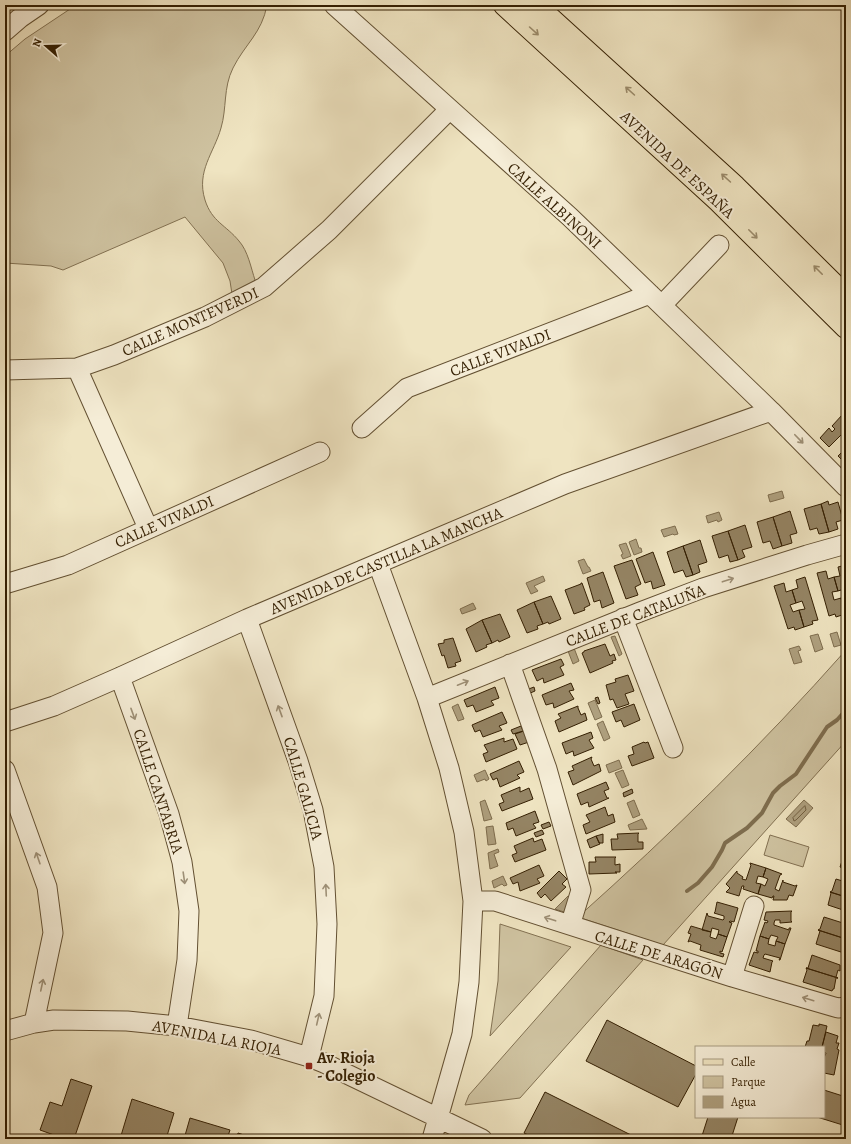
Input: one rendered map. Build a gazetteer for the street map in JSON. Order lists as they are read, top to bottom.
{
  "streets": {
    "main road": ["AVENIDA DE ESPAÑA"],
    "street": [
      "CALLE ALBINONI",
      "CALLE MONTEVERDI",
      "CALLE VIVALDI",
      "AVENIDA DE CASTILLA LA MANCHA",
      "CALLE DE CATALUÑA",
      "CALLE GALICIA",
      "CALLE CANTABRIA",
      "CALLE DE ARAGÓN",
      "AVENIDA LA RIOJA"
    ]
  },
  "crossings": [
    ["CALLE ALBINONI", "CALLE MONTEVERDI"],
    ["CALLE ALBINONI", "CALLE VIVALDI"],
    ["CALLE ALBINONI", "AVENIDA DE CASTILLA LA MANCHA"],
    ["AVENIDA DE CASTILLA LA MANCHA", "CALLE GALICIA"],
    ["AVENIDA DE CASTILLA LA MANCHA", "CALLE CANTABRIA"],
    ["CALLE GALICIA", "AVENIDA LA RIOJA"],
    ["CALLE CANTABRIA", "AVENIDA LA RIOJA"]
  ],
  "one_way": ["CALLE DE CATALUÑA", "CALLE DE ARAGÓN"],
  "places": {
    "transit": ["Av. Rioja - Colegio"]
  },
  "legend": ["Calle", "Parque", "Agua"],
  "north": "left"
}
